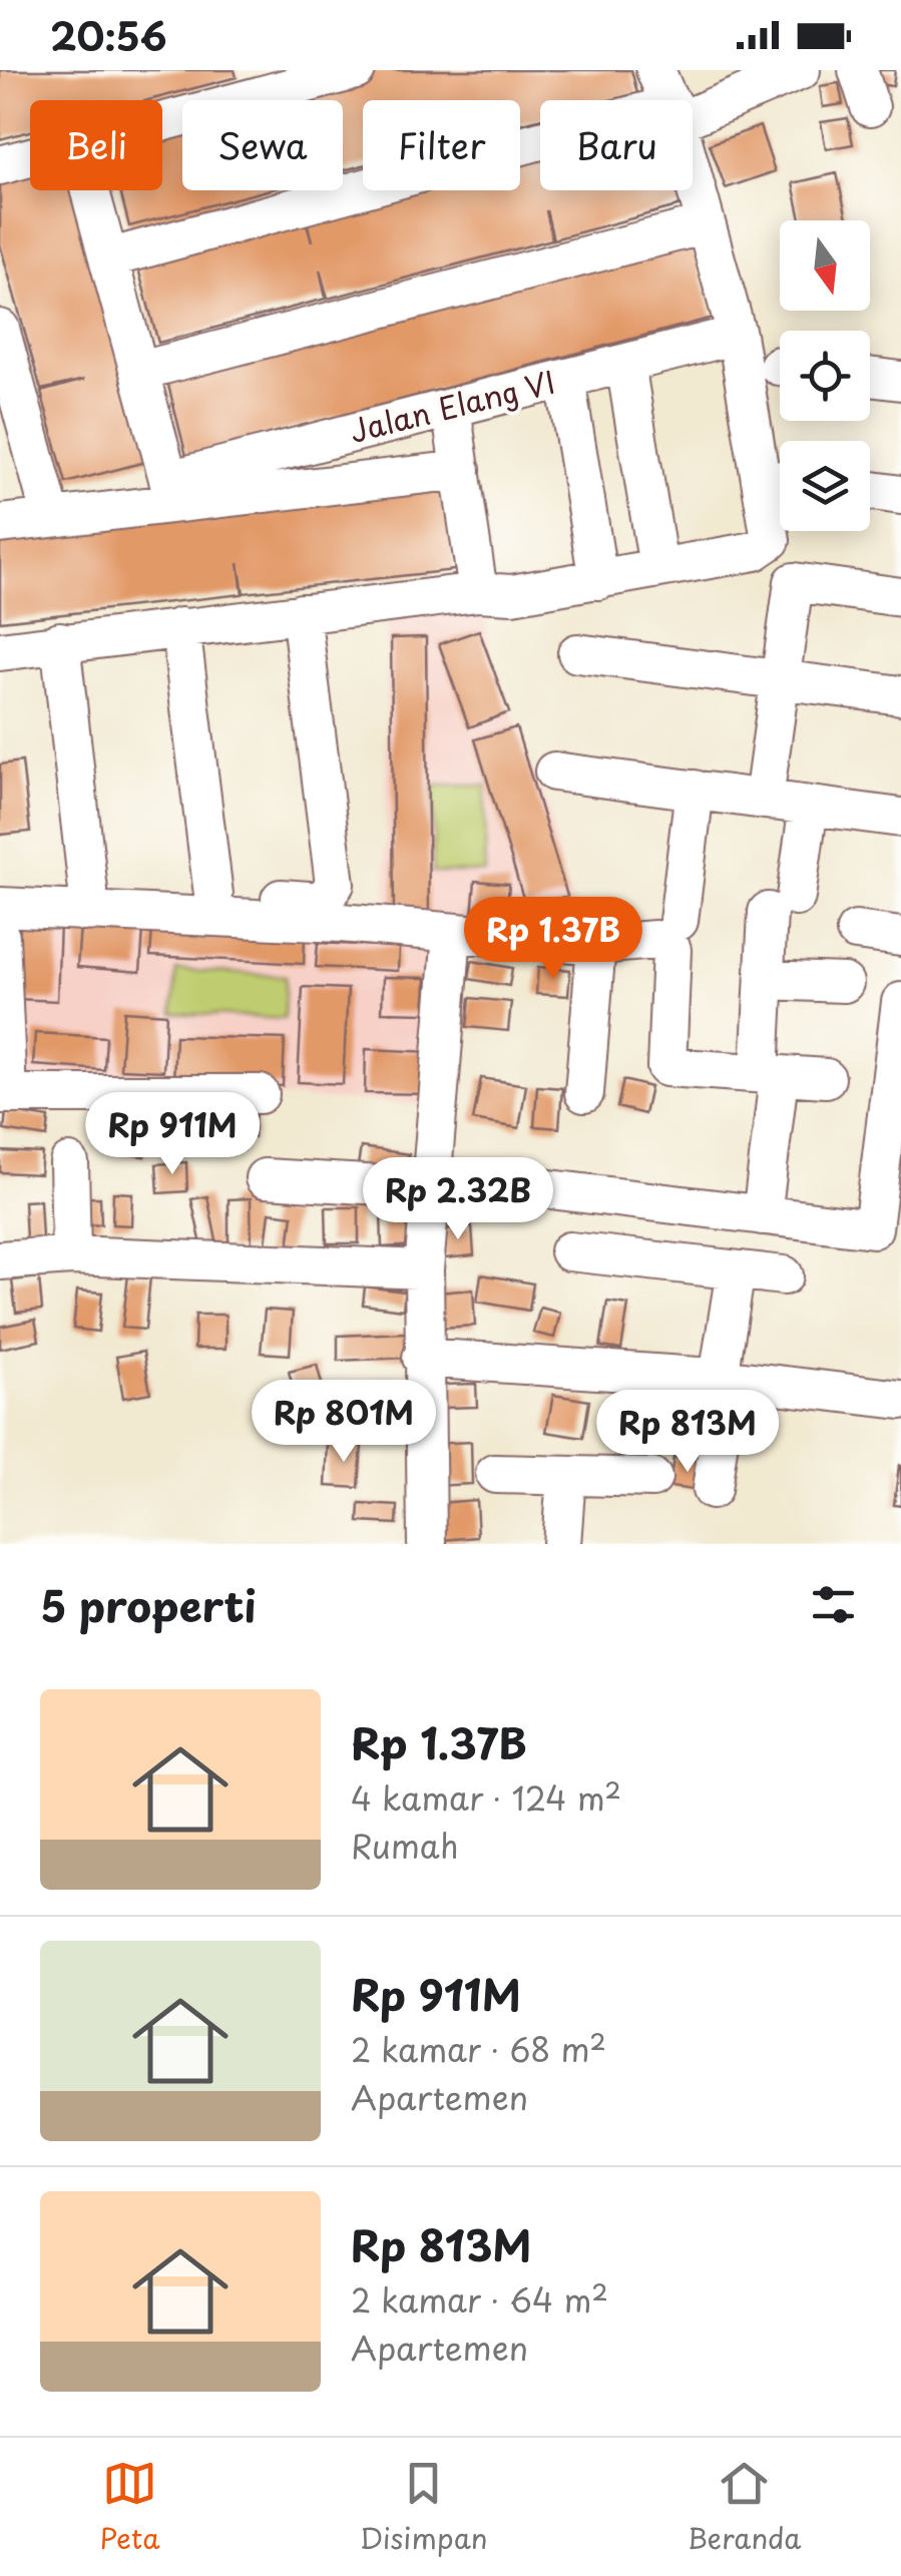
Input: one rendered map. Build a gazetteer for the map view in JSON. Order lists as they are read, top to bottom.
{
  "streets": {
    "street": ["Jalan Elang VI"]
  },
  "north": "bottom",
  "page": {
    "status": "20:56",
    "chip": [
      "Beli",
      "Sewa",
      "Filter",
      "Baru"
    ],
    "price": [
      "Rp 1.37B",
      "Rp 911M",
      "Rp 2.32B",
      "Rp 801M",
      "Rp 813M"
    ],
    "heading": "5 properti",
    "list": [
      {
        "name": "Rp 1.37B",
        "note": "4 kamar · 124 m² · Rumah"
      },
      {
        "name": "Rp 911M",
        "note": "2 kamar · 68 m² · Apartemen"
      },
      {
        "name": "Rp 813M",
        "note": "2 kamar · 64 m² · Apartemen"
      }
    ],
    "tabs": ["Peta", "Disimpan", "Beranda"]
  }
}
